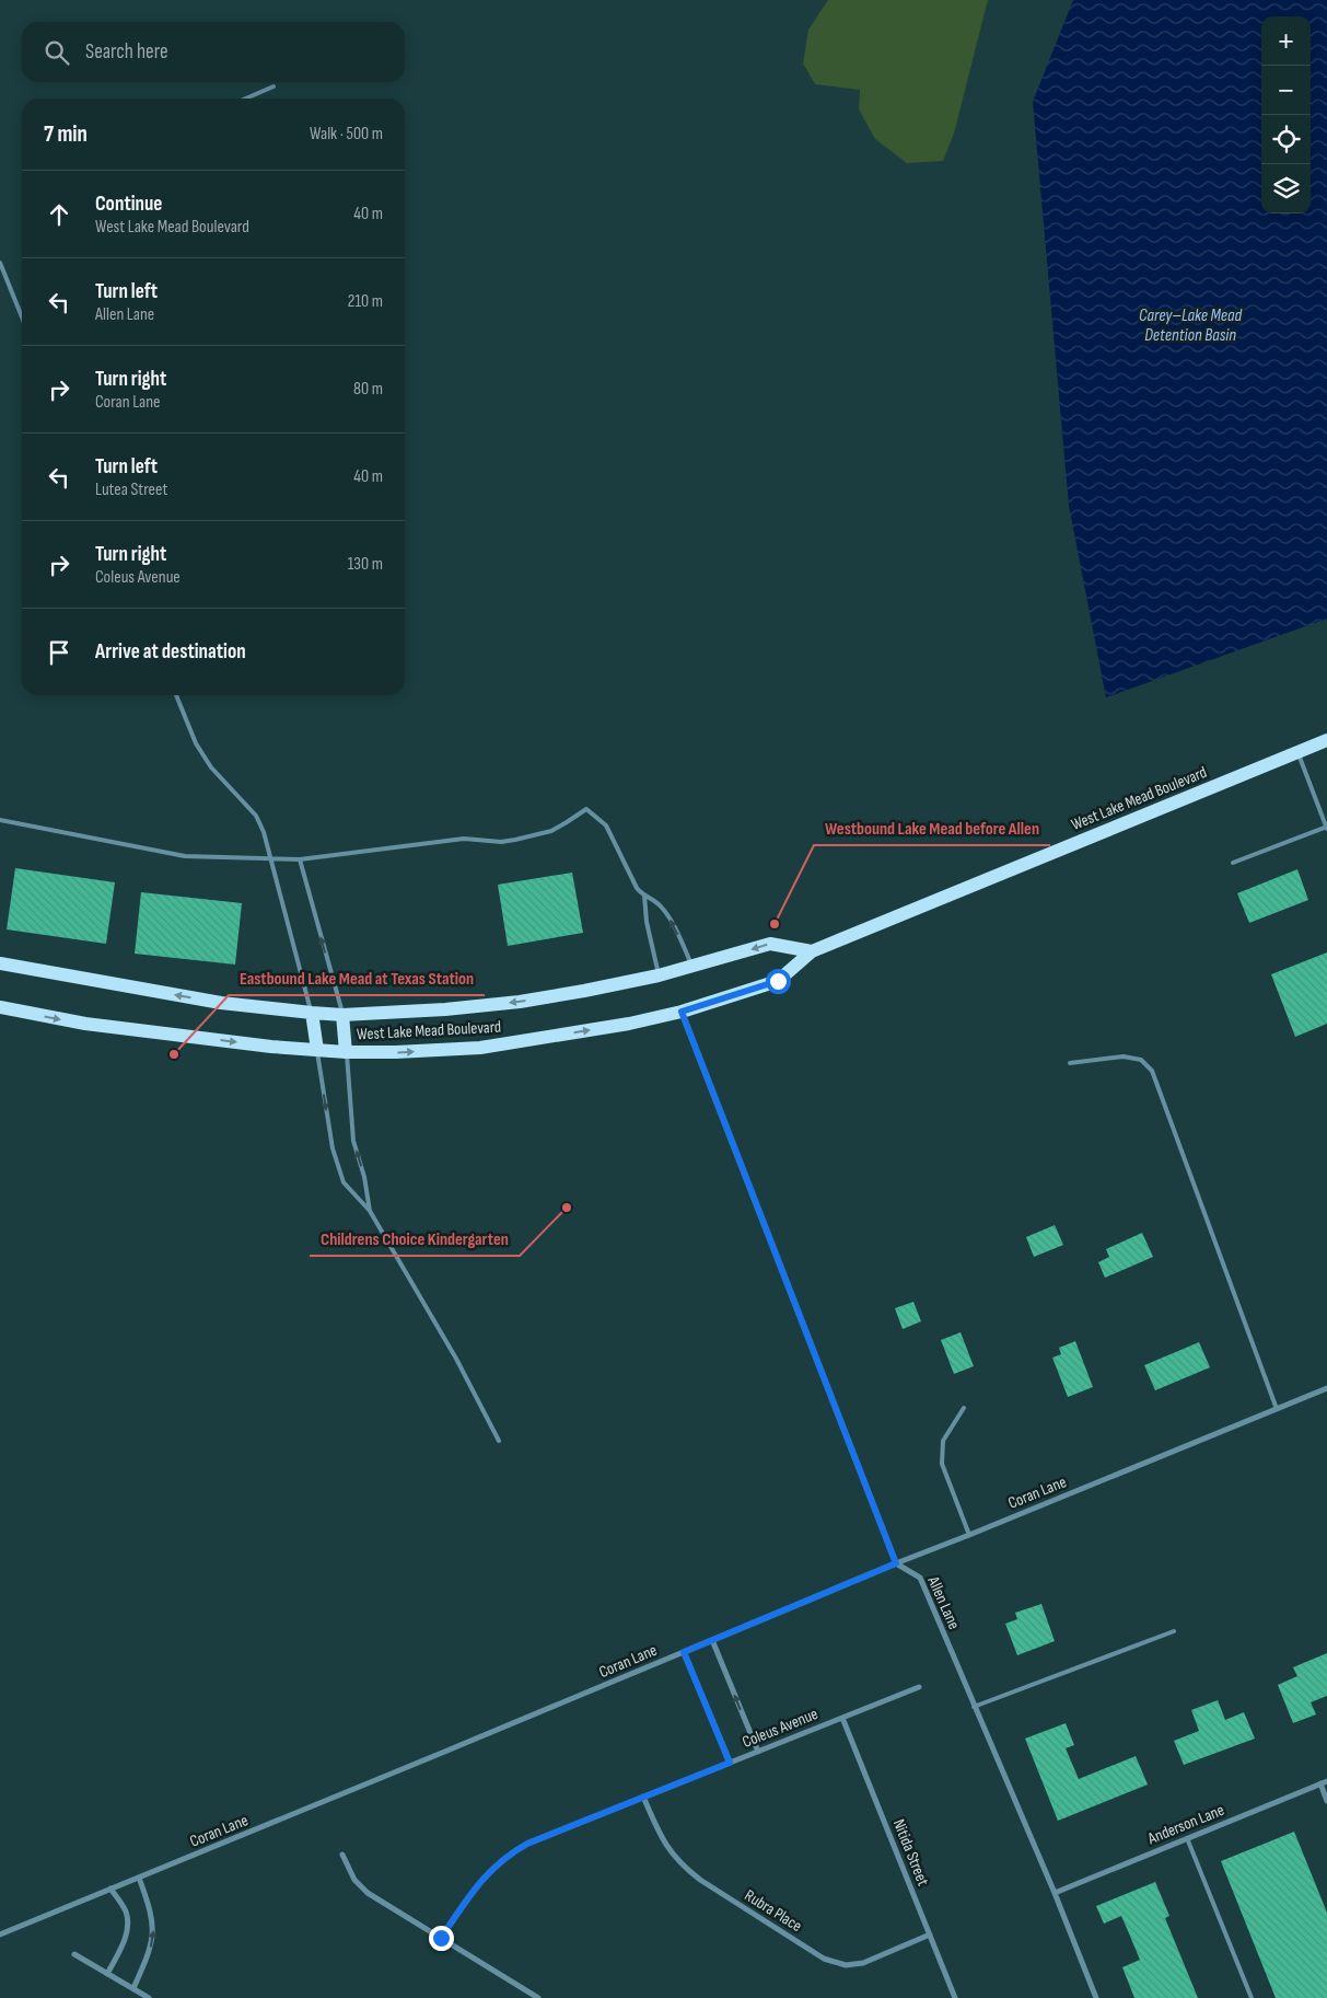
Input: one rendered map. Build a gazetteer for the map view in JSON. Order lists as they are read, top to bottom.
{
  "streets": {
    "main road": ["West Lake Mead Boulevard"],
    "street": [
      "Coran Lane",
      "Allen Lane",
      "Coleus Avenue",
      "Anderson Lane",
      "Nitida Street",
      "Rubra Place"
    ]
  },
  "crossings": [
    ["Coran Lane", "Allen Lane"],
    ["Allen Lane", "Anderson Lane"],
    ["Coleus Avenue", "Nitida Street"],
    ["Coleus Avenue", "Rubra Place"],
    ["Nitida Street", "Rubra Place"]
  ],
  "water": ["Carey–Lake Mead Detention Basin"],
  "places": ["Westbound Lake Mead before Allen", "Eastbound Lake Mead at Texas Station", "Childrens Choice Kindergarten"],
  "page": {
    "map_buttons": ["+", "−"],
    "search": "Search here",
    "heading": ["7 min", "Walk · 500 m"],
    "list": [
      ["Continue", "West Lake Mead Boulevard", "40 m"],
      ["Turn left", "Allen Lane", "210 m"],
      ["Turn right", "Coran Lane", "80 m"],
      ["Turn left", "Lutea Street", "40 m"],
      ["Turn right", "Coleus Avenue", "130 m"],
      "Arrive at destination"
    ]
  }
}
